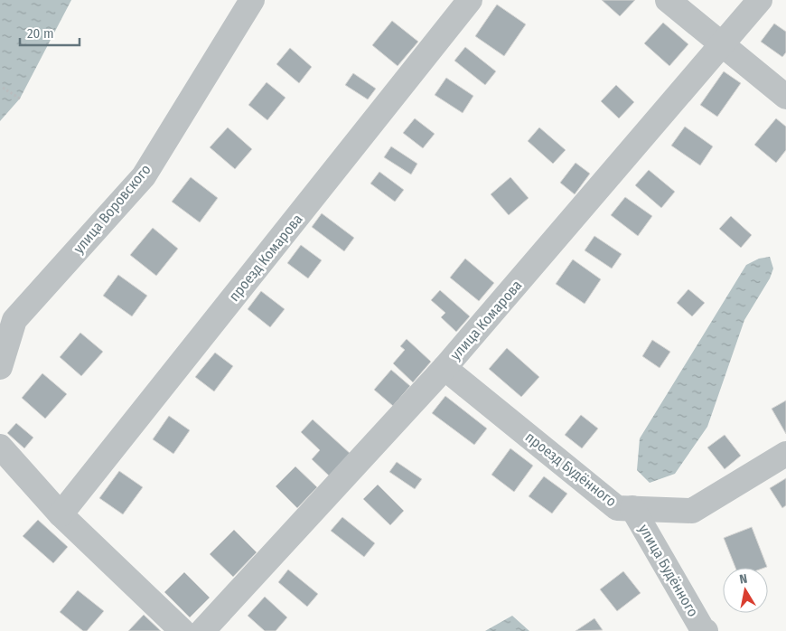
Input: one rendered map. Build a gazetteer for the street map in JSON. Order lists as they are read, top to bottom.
{
  "streets": {
    "street": [
      "улица Воровского",
      "проезд Комарова",
      "улица Комарова",
      "проезд Будённого",
      "улица Будённого"
    ]
  },
  "crossings": [
    ["улица Комарова", "проезд Будённого"],
    ["проезд Будённого", "улица Будённого"]
  ],
  "scale_bar": "20 m",
  "north": "top"
}
